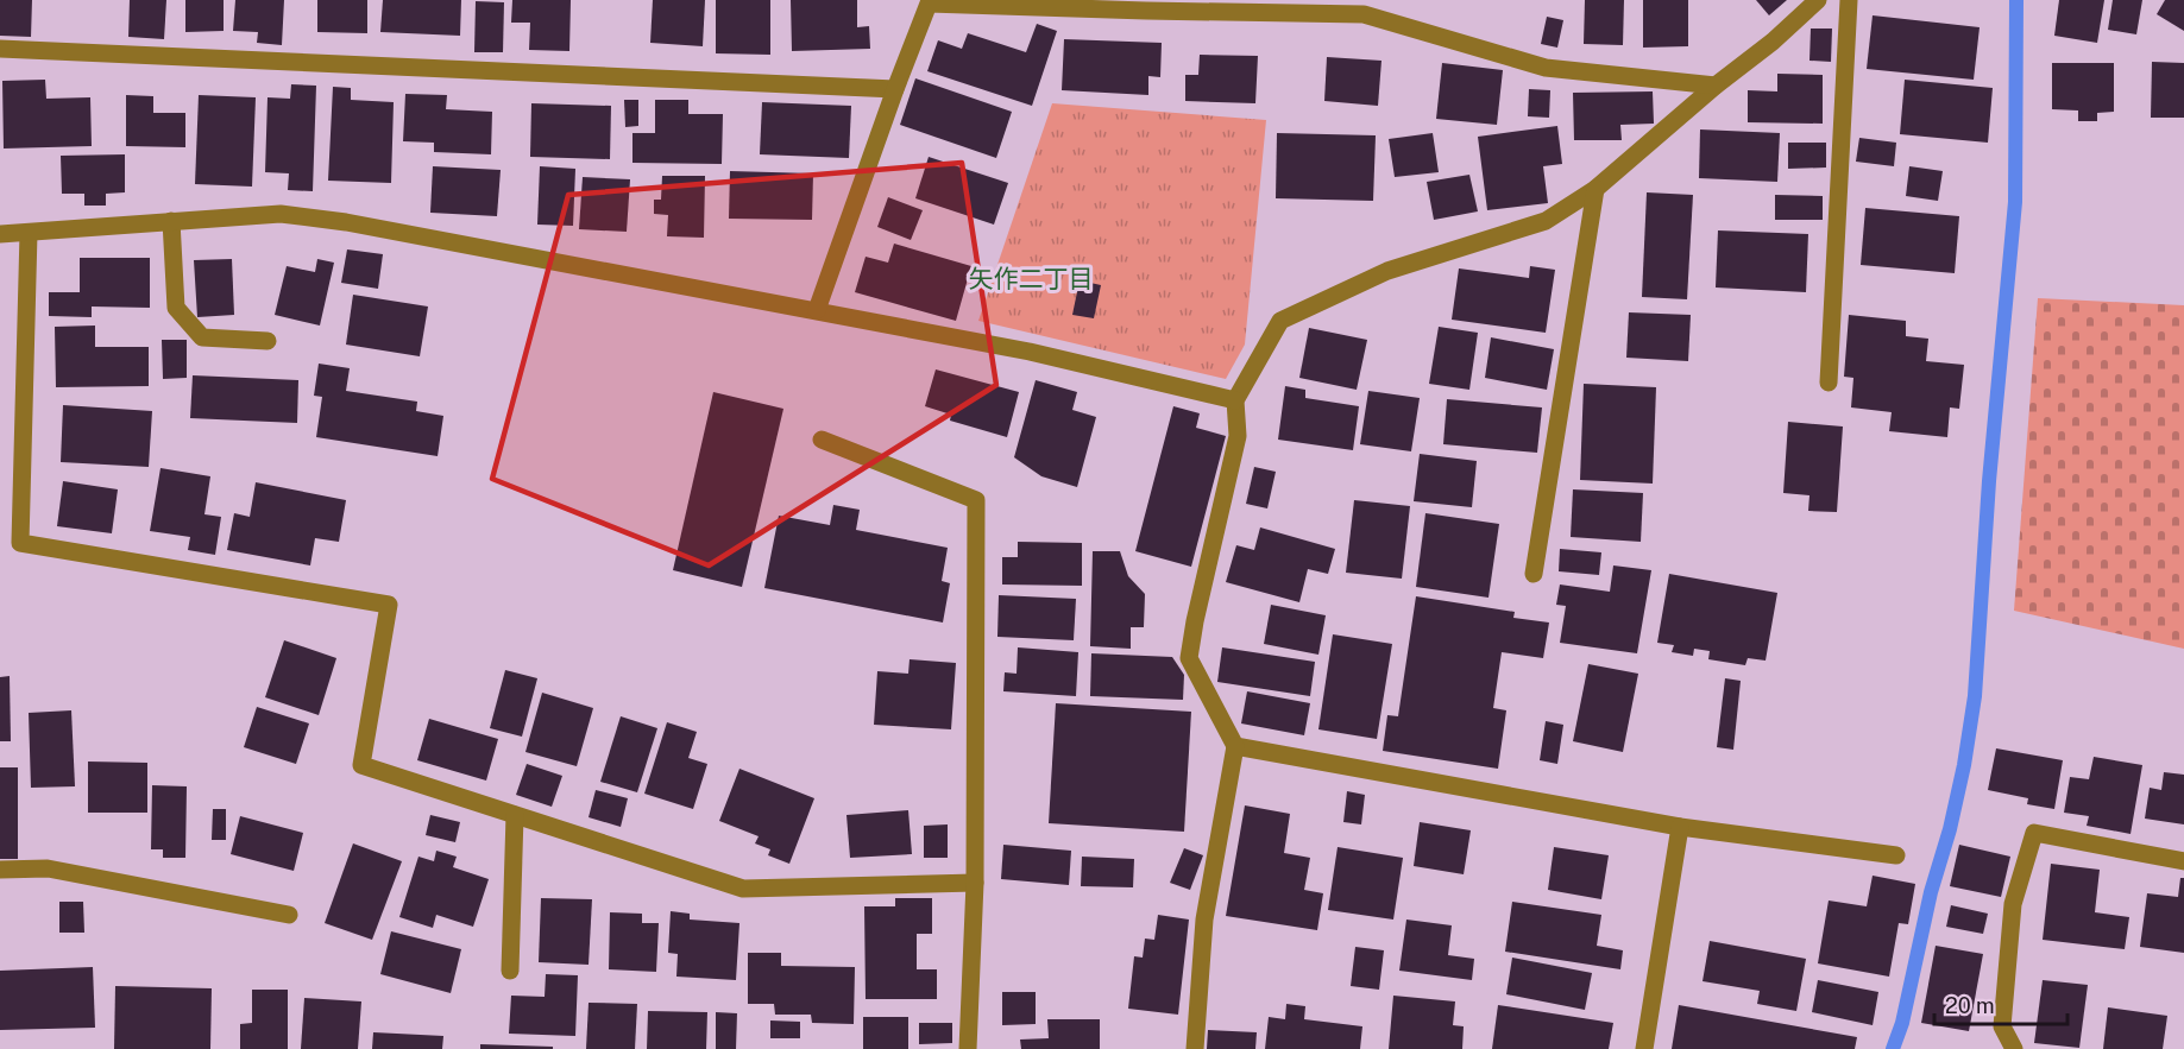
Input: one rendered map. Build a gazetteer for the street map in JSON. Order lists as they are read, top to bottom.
{
  "districts": ["矢作二丁目"],
  "scale_bar": "20 m"
}
